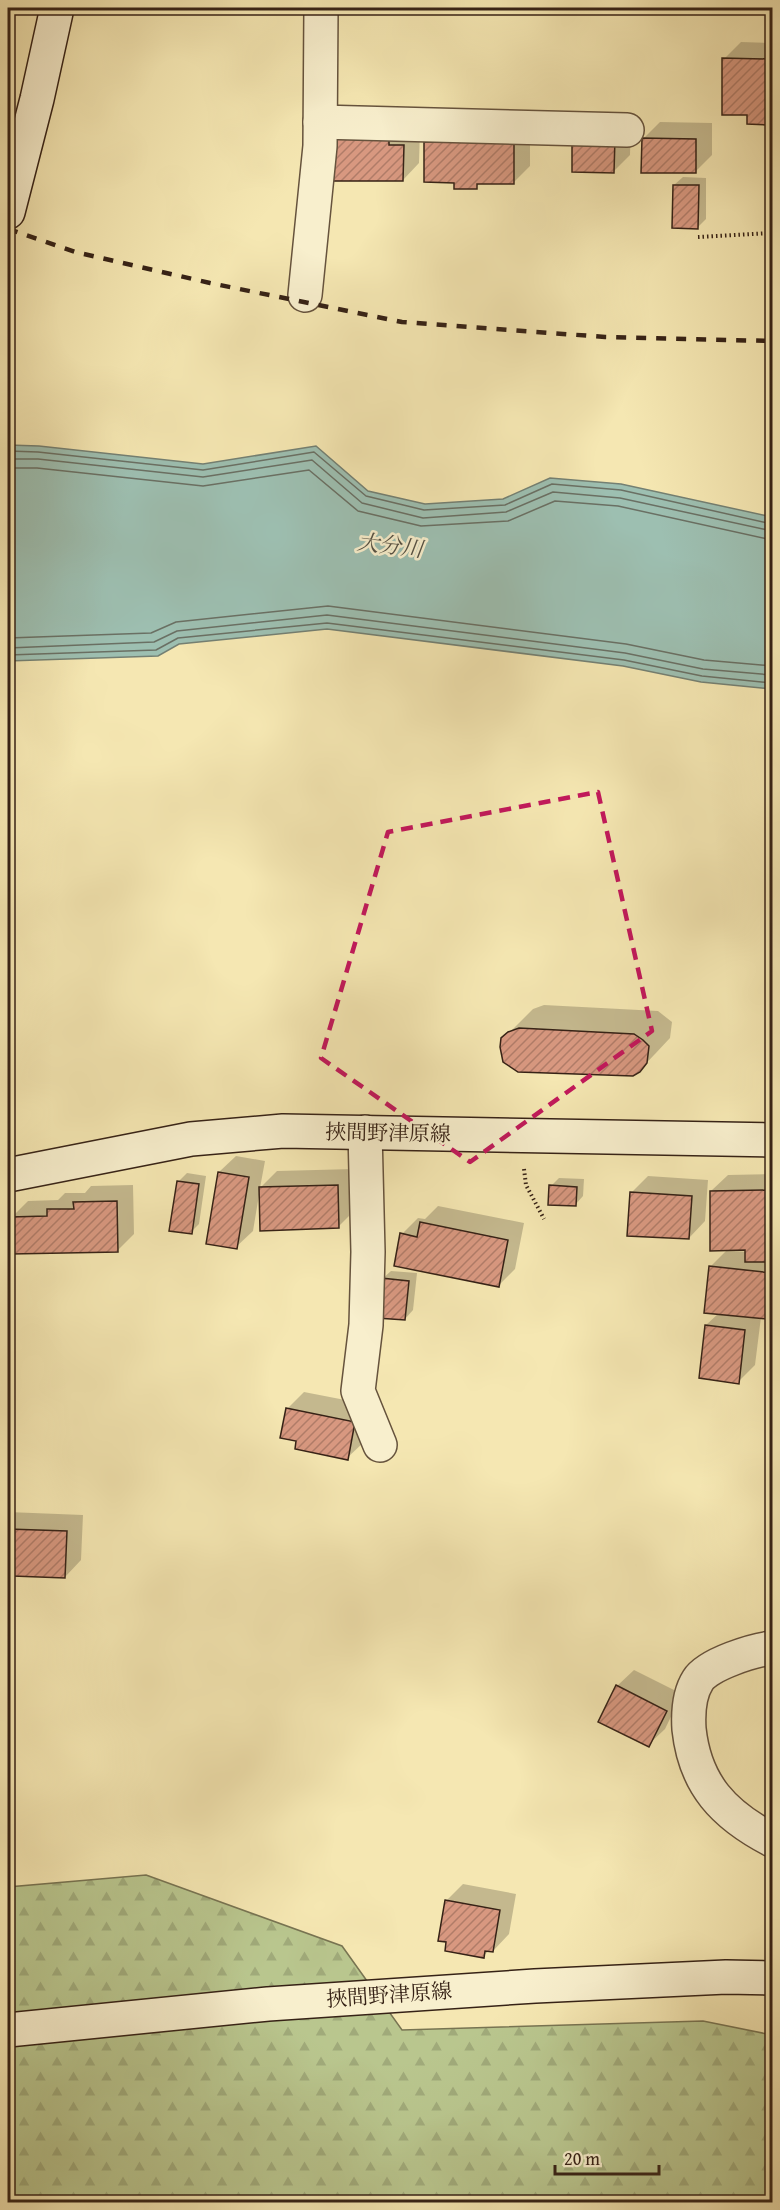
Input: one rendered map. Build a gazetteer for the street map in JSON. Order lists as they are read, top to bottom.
{
  "streets": {
    "main road": ["挾間野津原線"]
  },
  "water": ["大分川"],
  "scale_bar": "20 m"
}
